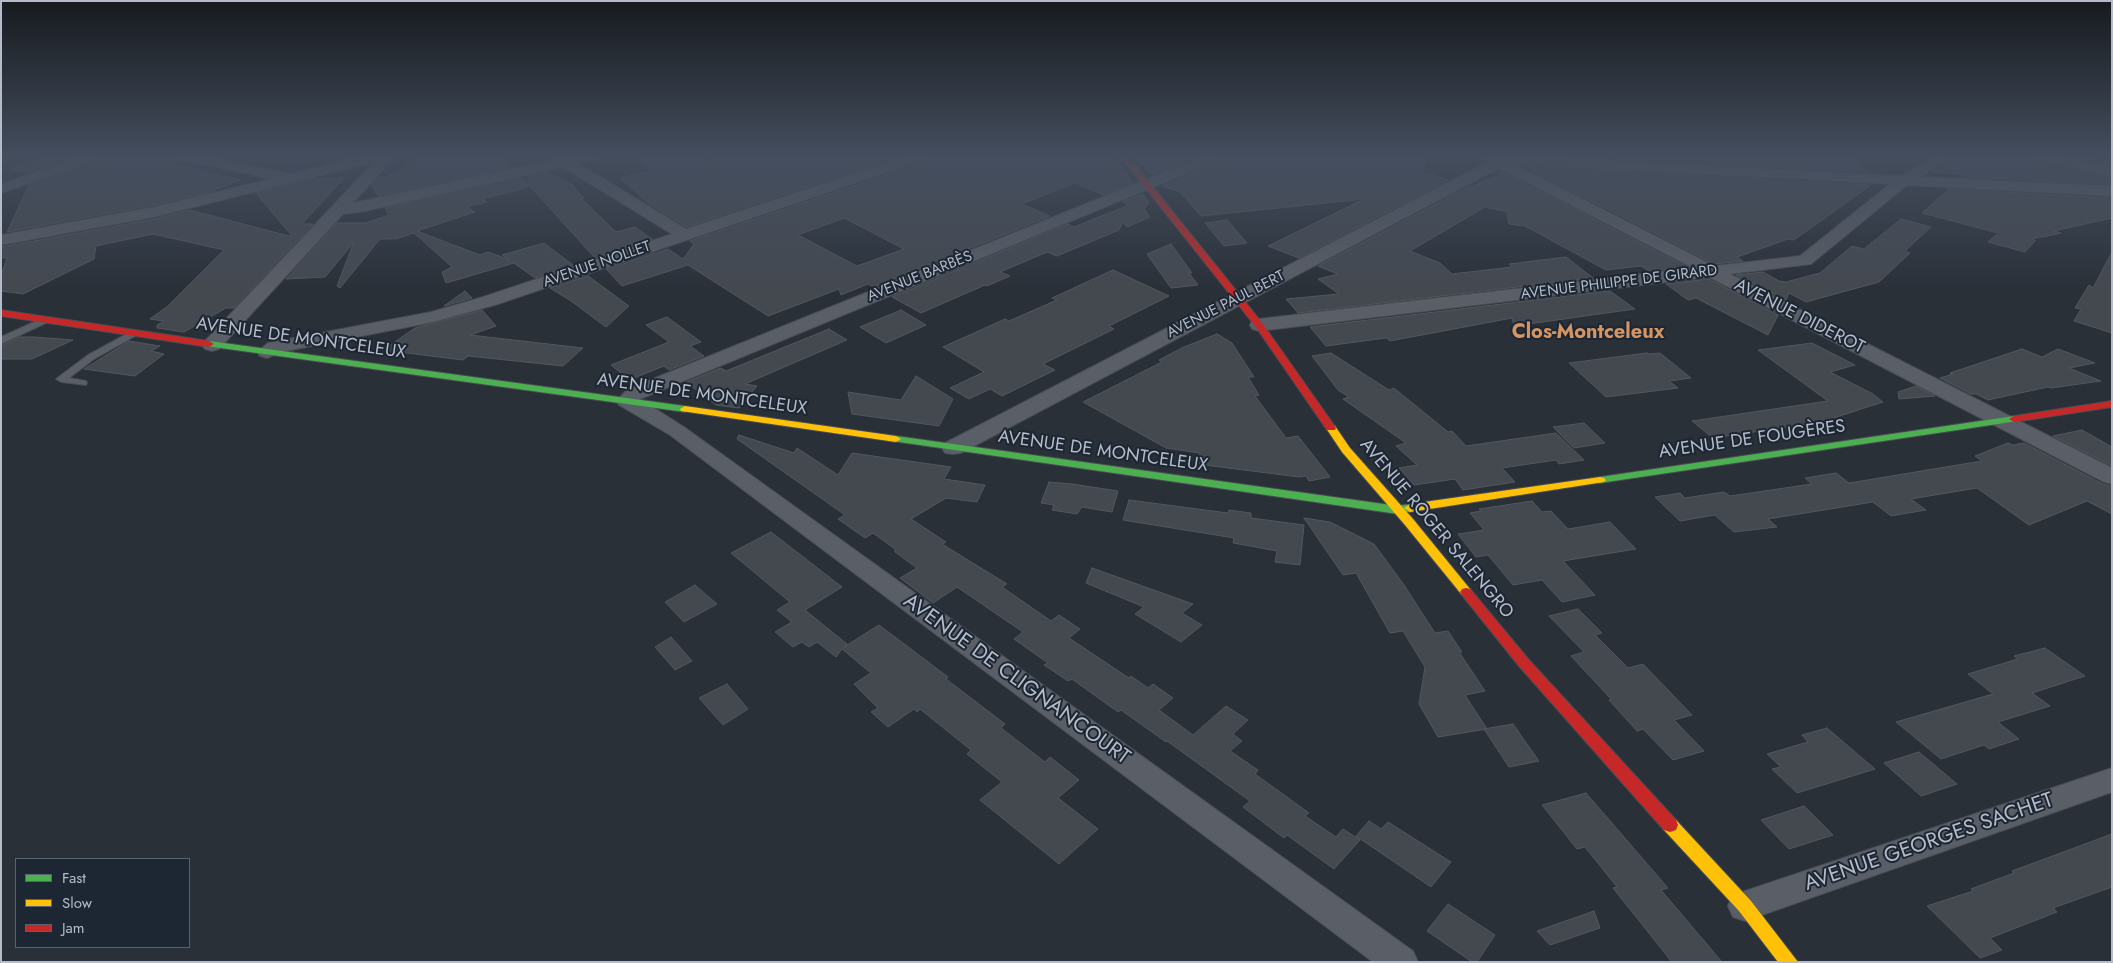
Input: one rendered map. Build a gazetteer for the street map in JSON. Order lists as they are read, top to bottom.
{
  "streets": {
    "street": [
      "AVENUE NOLLET",
      "AVENUE BARBÈS",
      "AVENUE PHILIPPE DE GIRARD",
      "AVENUE PAUL BERT",
      "AVENUE DIDEROT",
      "AVENUE DE MONTCELEUX",
      "AVENUE DE FOUGÈRES",
      "AVENUE ROGER SALENGRO",
      "AVENUE DE CLIGNANCOURT",
      "AVENUE GEORGES SACHET"
    ]
  },
  "crossings": [
    ["AVENUE NOLLET", "AVENUE DE MONTCELEUX"],
    ["AVENUE BARBÈS", "AVENUE DE MONTCELEUX"],
    ["AVENUE BARBÈS", "AVENUE DE CLIGNANCOURT"],
    ["AVENUE PHILIPPE DE GIRARD", "AVENUE DIDEROT"],
    ["AVENUE PHILIPPE DE GIRARD", "AVENUE ROGER SALENGRO"],
    ["AVENUE PAUL BERT", "AVENUE DE MONTCELEUX"],
    ["AVENUE PAUL BERT", "AVENUE ROGER SALENGRO"],
    ["AVENUE DIDEROT", "AVENUE DE FOUGÈRES"],
    ["AVENUE DE MONTCELEUX", "AVENUE DE FOUGÈRES"],
    ["AVENUE DE MONTCELEUX", "AVENUE ROGER SALENGRO"],
    ["AVENUE DE MONTCELEUX", "AVENUE DE CLIGNANCOURT"],
    ["AVENUE DE FOUGÈRES", "AVENUE ROGER SALENGRO"],
    ["AVENUE ROGER SALENGRO", "AVENUE GEORGES SACHET"]
  ],
  "districts": ["Clos-Montceleux"],
  "legend": ["Fast", "Slow", "Jam"]
}
